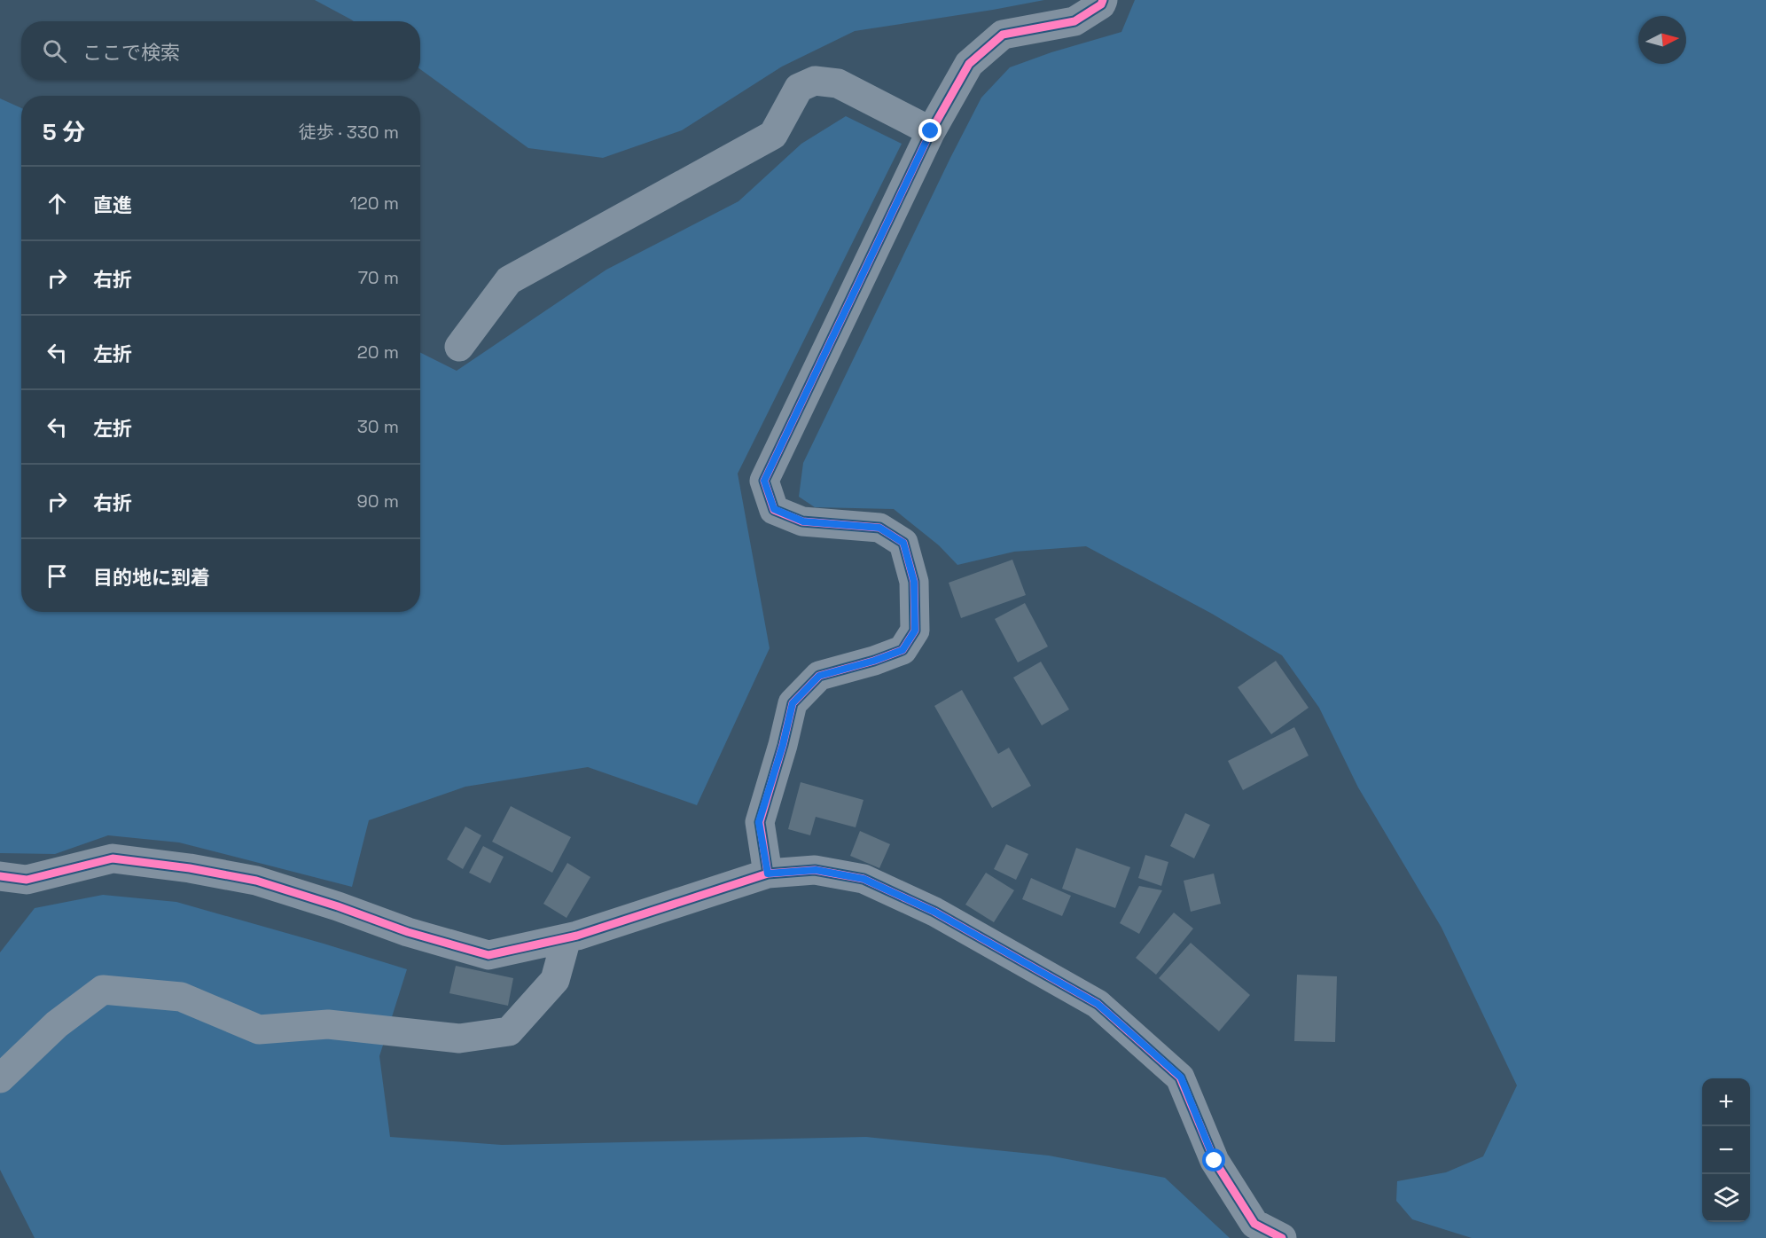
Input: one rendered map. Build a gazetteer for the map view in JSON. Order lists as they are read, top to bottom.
{
  "north": "right",
  "page": {
    "search": "ここで検索",
    "heading": ["5 分", "徒歩 · 330 m"],
    "list": [
      ["直進", "120 m"],
      ["右折", "70 m"],
      ["左折", "20 m"],
      ["左折", "30 m"],
      ["右折", "90 m"],
      "目的地に到着"
    ],
    "map_buttons": ["+", "−"]
  }
}
